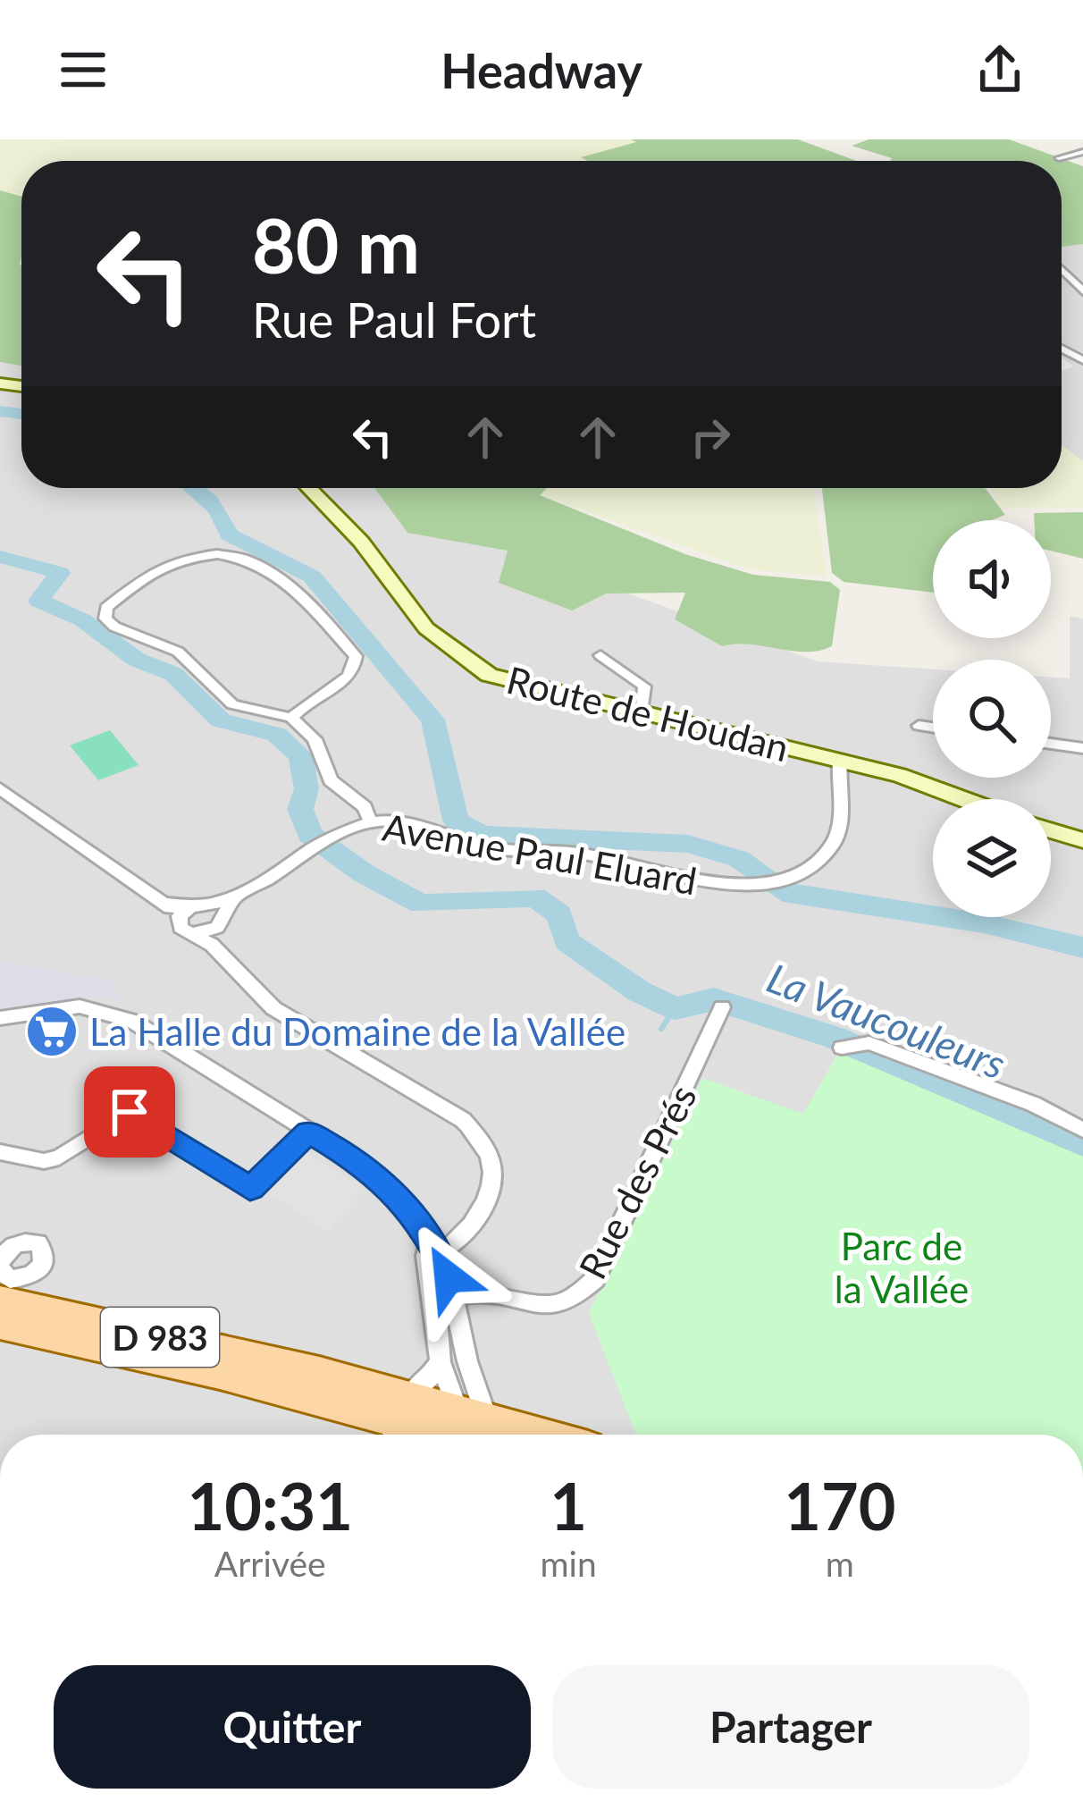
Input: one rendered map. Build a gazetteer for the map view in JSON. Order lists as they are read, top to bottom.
{
  "streets": {
    "main road": ["D 983"],
    "street": ["Route de Houdan", "Avenue Paul Eluard", "Rue des Prés"]
  },
  "crossings": [
    ["Route de Houdan", "Avenue Paul Eluard"]
  ],
  "water": ["La Vaucouleurs"],
  "parks": ["Parc de la Vallée"],
  "places": {
    "supermarket": ["La Halle du Domaine de la Vallée"]
  },
  "page": {
    "header": "Headway",
    "turn": ["80 m", "Rue Paul Fort"],
    "eta": [
      "10:31",
      "Arrivée",
      "1",
      "min",
      "170",
      "m"
    ],
    "buttons": ["Quitter", "Partager"]
  }
}
